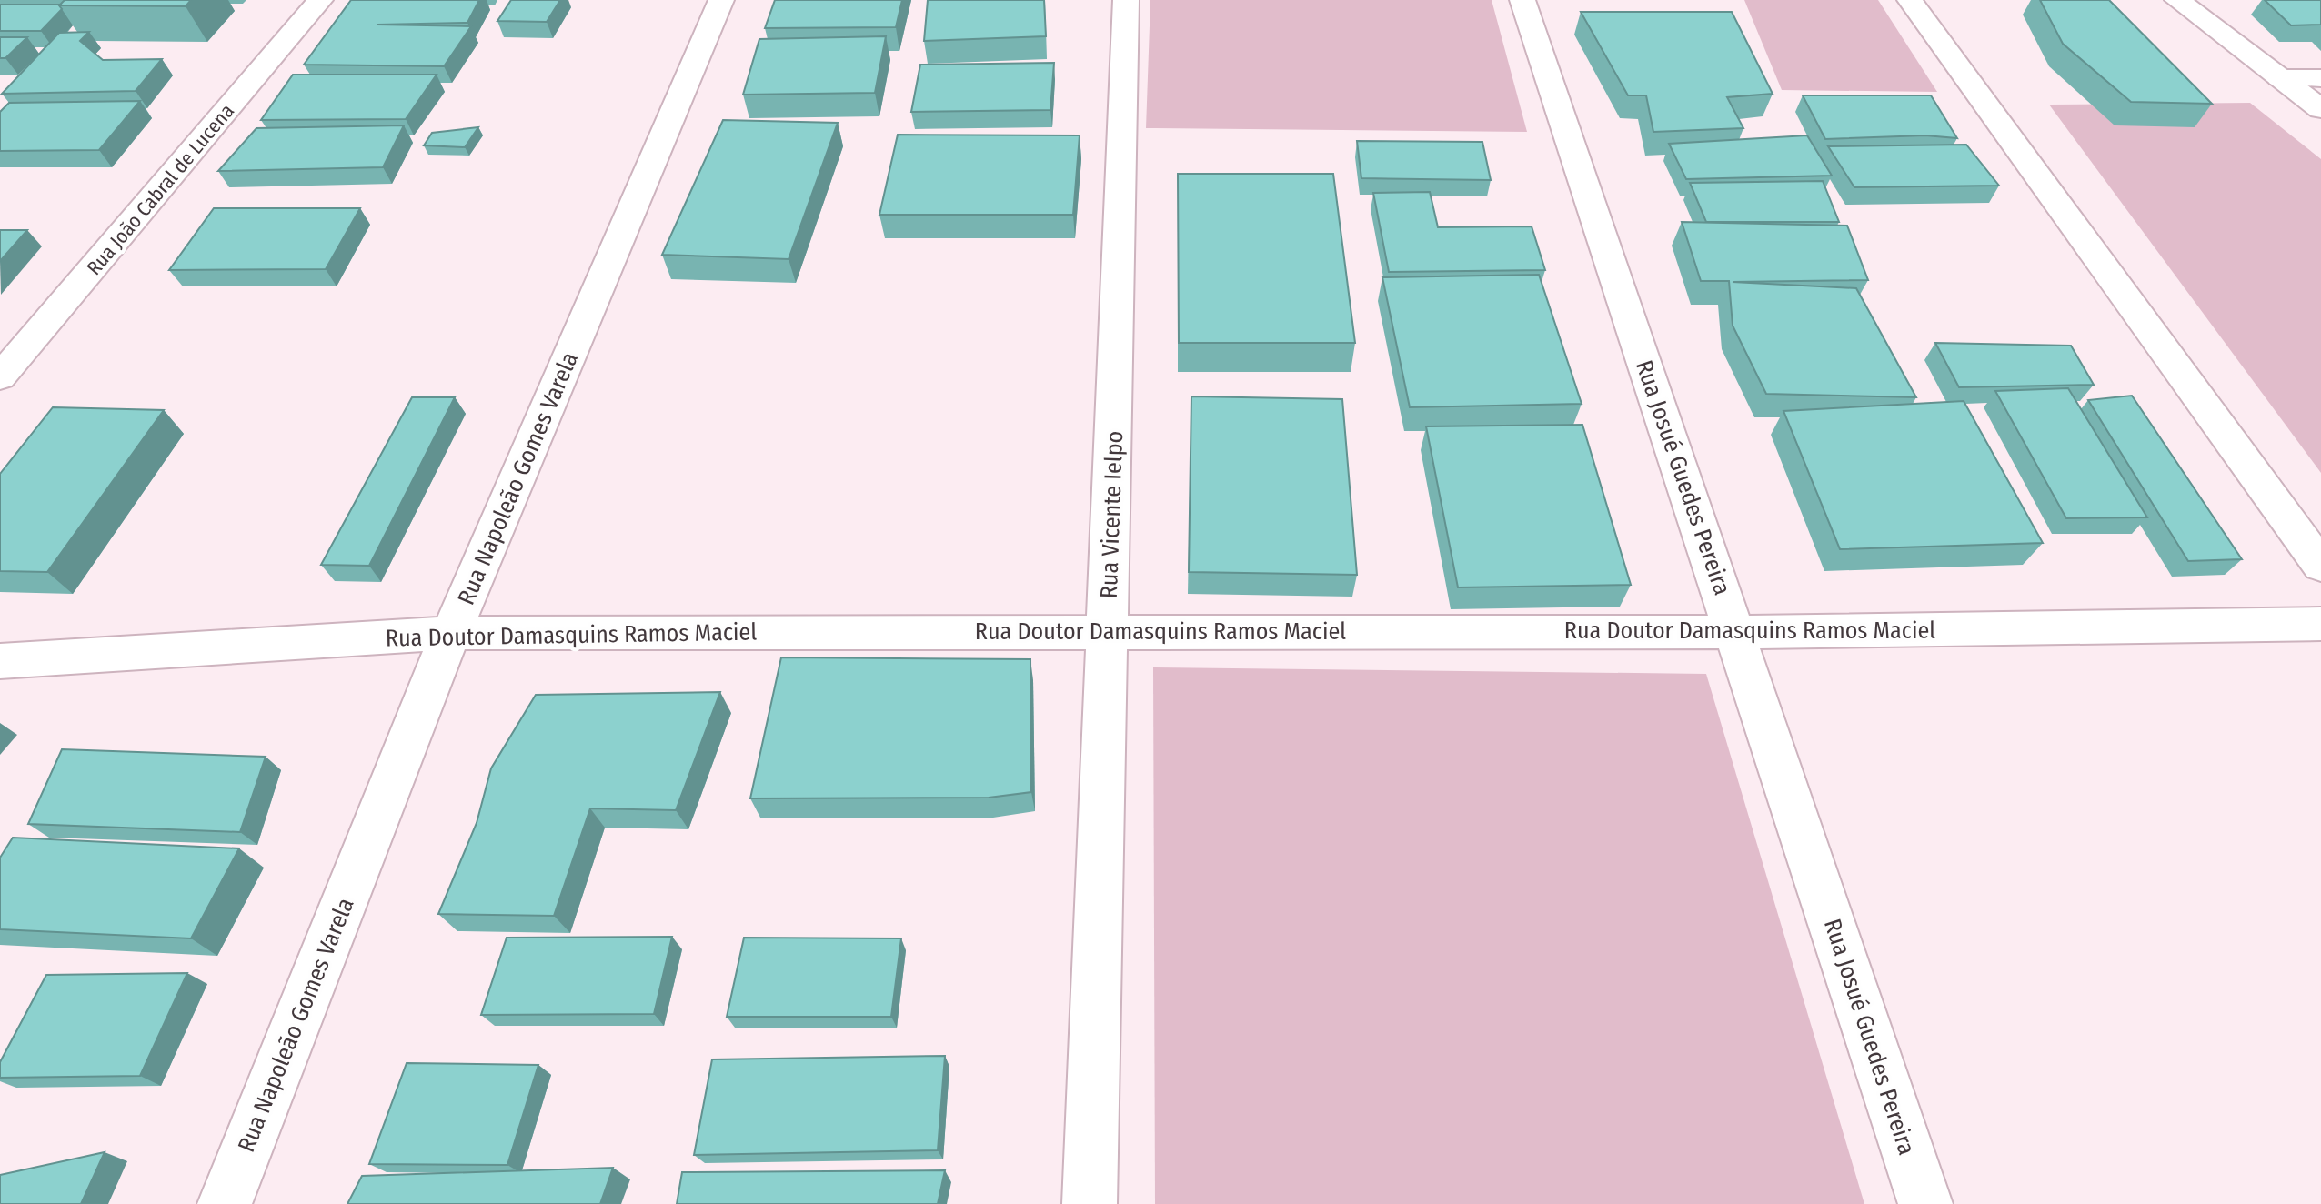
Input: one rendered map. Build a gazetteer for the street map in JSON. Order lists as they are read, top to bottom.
{
  "streets": {
    "street": [
      "Rua João Cabral de Lucena",
      "Rua Josué Guedes Pereira",
      "Rua Napoleão Gomes Varela",
      "Rua Vicente Ielpo",
      "Rua Doutor Damasquins Ramos Maciel"
    ]
  },
  "crossings": [
    ["Rua Josué Guedes Pereira", "Rua Doutor Damasquins Ramos Maciel"],
    ["Rua Napoleão Gomes Varela", "Rua Doutor Damasquins Ramos Maciel"],
    ["Rua Vicente Ielpo", "Rua Doutor Damasquins Ramos Maciel"]
  ]
}
